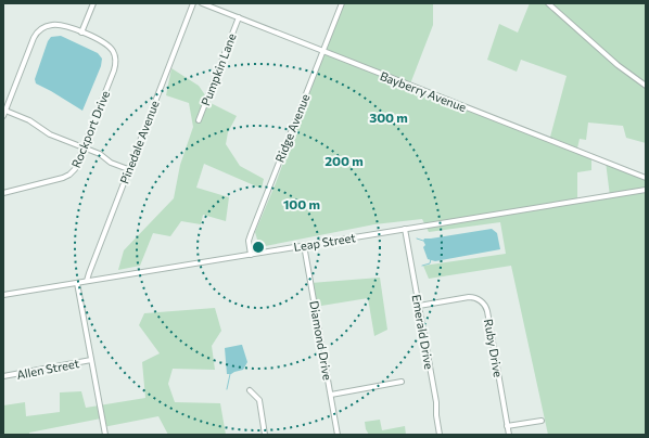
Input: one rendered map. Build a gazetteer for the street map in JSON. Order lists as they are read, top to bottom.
{
  "streets": {
    "street": [
      "Pumpkin Lane",
      "Bayberry Avenue",
      "Ridge Avenue",
      "Rockport Drive",
      "Pinedale Avenue",
      "Leap Street",
      "Emerald Drive",
      "Diamond Drive",
      "Ruby Drive",
      "Allen Street"
    ]
  },
  "crossings": [
    ["Pumpkin Lane", "Bayberry Avenue"],
    ["Bayberry Avenue", "Ridge Avenue"],
    ["Ridge Avenue", "Leap Street"],
    ["Pinedale Avenue", "Leap Street"],
    ["Leap Street", "Emerald Drive"],
    ["Leap Street", "Diamond Drive"],
    ["Emerald Drive", "Ruby Drive"]
  ],
  "rings": ["300 m", "200 m", "100 m"]
}
